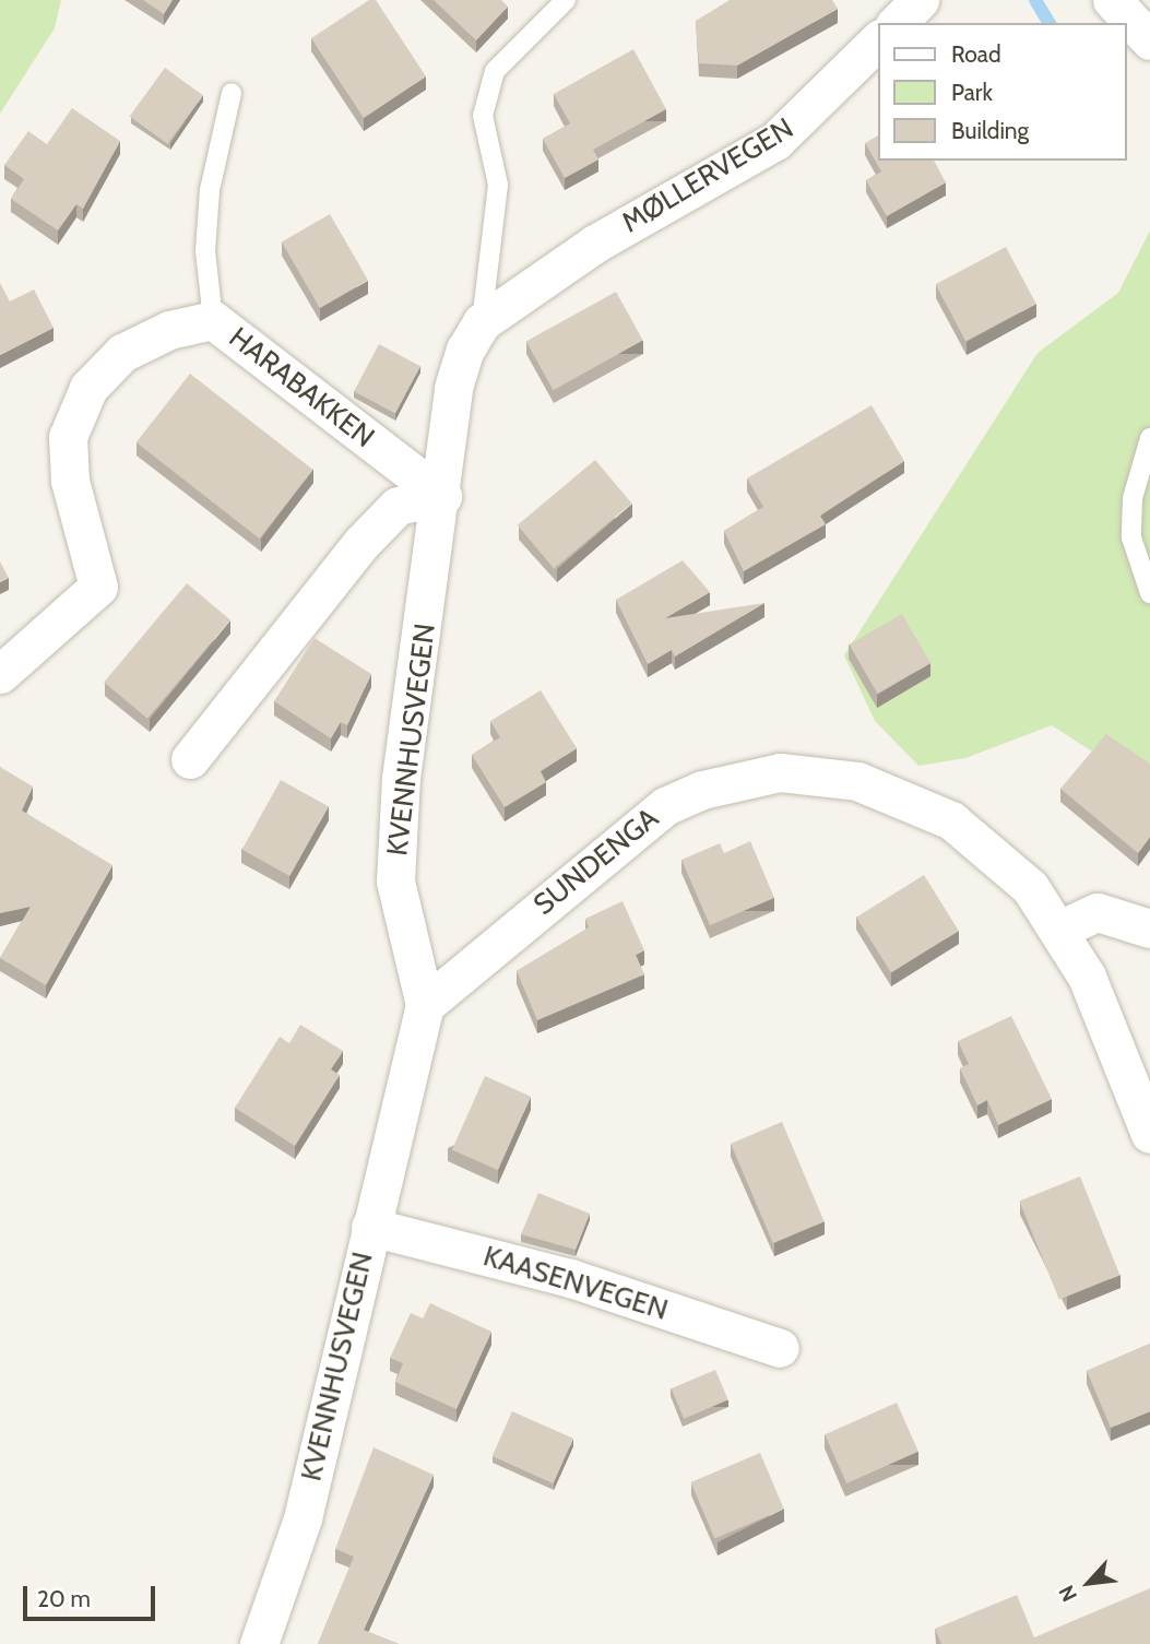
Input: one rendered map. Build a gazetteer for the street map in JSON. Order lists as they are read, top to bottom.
{
  "streets": {
    "street": [
      "MØLLERVEGEN",
      "HARABAKKEN",
      "KVENNHUSVEGEN",
      "SUNDENGA",
      "KAASENVEGEN"
    ]
  },
  "crossings": [
    ["MØLLERVEGEN", "KVENNHUSVEGEN"],
    ["HARABAKKEN", "KVENNHUSVEGEN"],
    ["KVENNHUSVEGEN", "SUNDENGA"],
    ["KVENNHUSVEGEN", "KAASENVEGEN"]
  ],
  "legend": ["Road", "Park", "Building"],
  "scale_bar": "20 m",
  "north": "bottom left"
}
